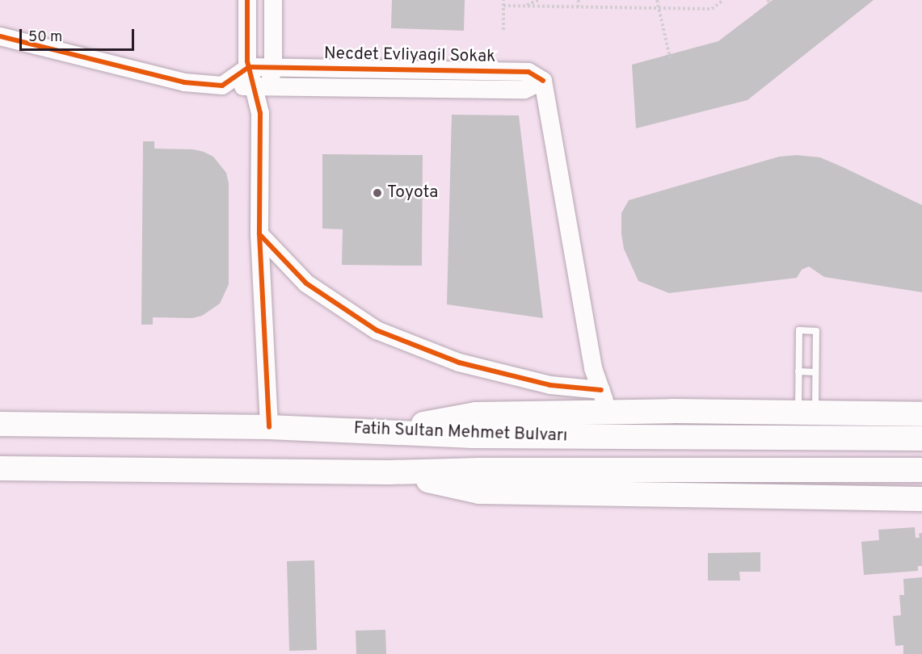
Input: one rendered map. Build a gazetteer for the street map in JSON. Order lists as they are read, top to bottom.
{
  "streets": {
    "highway": ["Fatih Sultan Mehmet Bulvarı"],
    "street": ["Necdet Evliyagil Sokak"]
  },
  "places": ["Toyota"],
  "scale_bar": "50 m"
}
